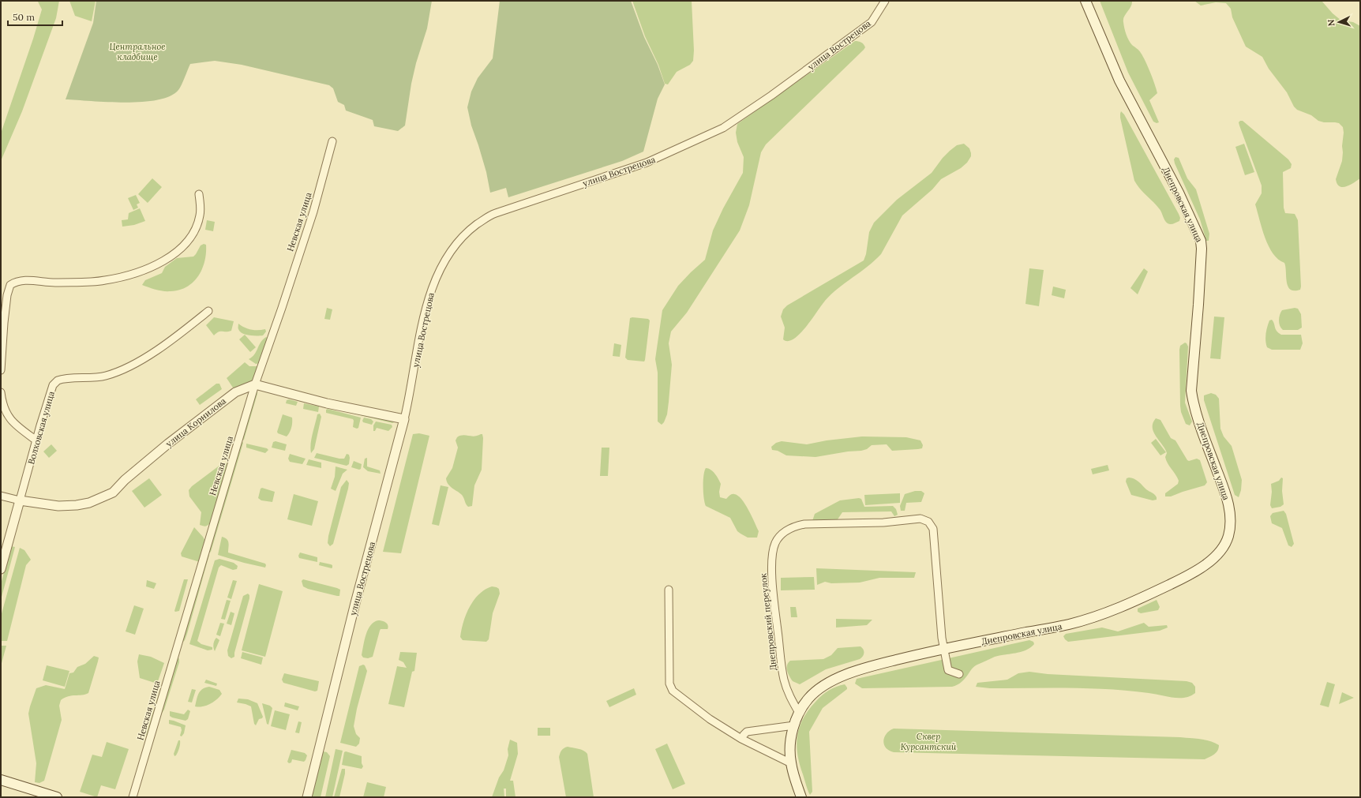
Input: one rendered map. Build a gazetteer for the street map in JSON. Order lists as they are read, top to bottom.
{
  "streets": {
    "main road": ["Днепровская улица"],
    "street": [
      "улица Вострецова",
      "Невская улица",
      "улица Корнилова",
      "Волховская улица",
      "Днепровский переулок"
    ]
  },
  "crossings": [
    ["Днепровская улица", "Днепровский переулок"],
    ["Невская улица", "улица Корнилова"],
    ["улица Корнилова", "Волховская улица"]
  ],
  "parks": ["Центральное кладбище", "Сквер Курсантский"],
  "scale_bar": "50 m",
  "north": "left"
}
